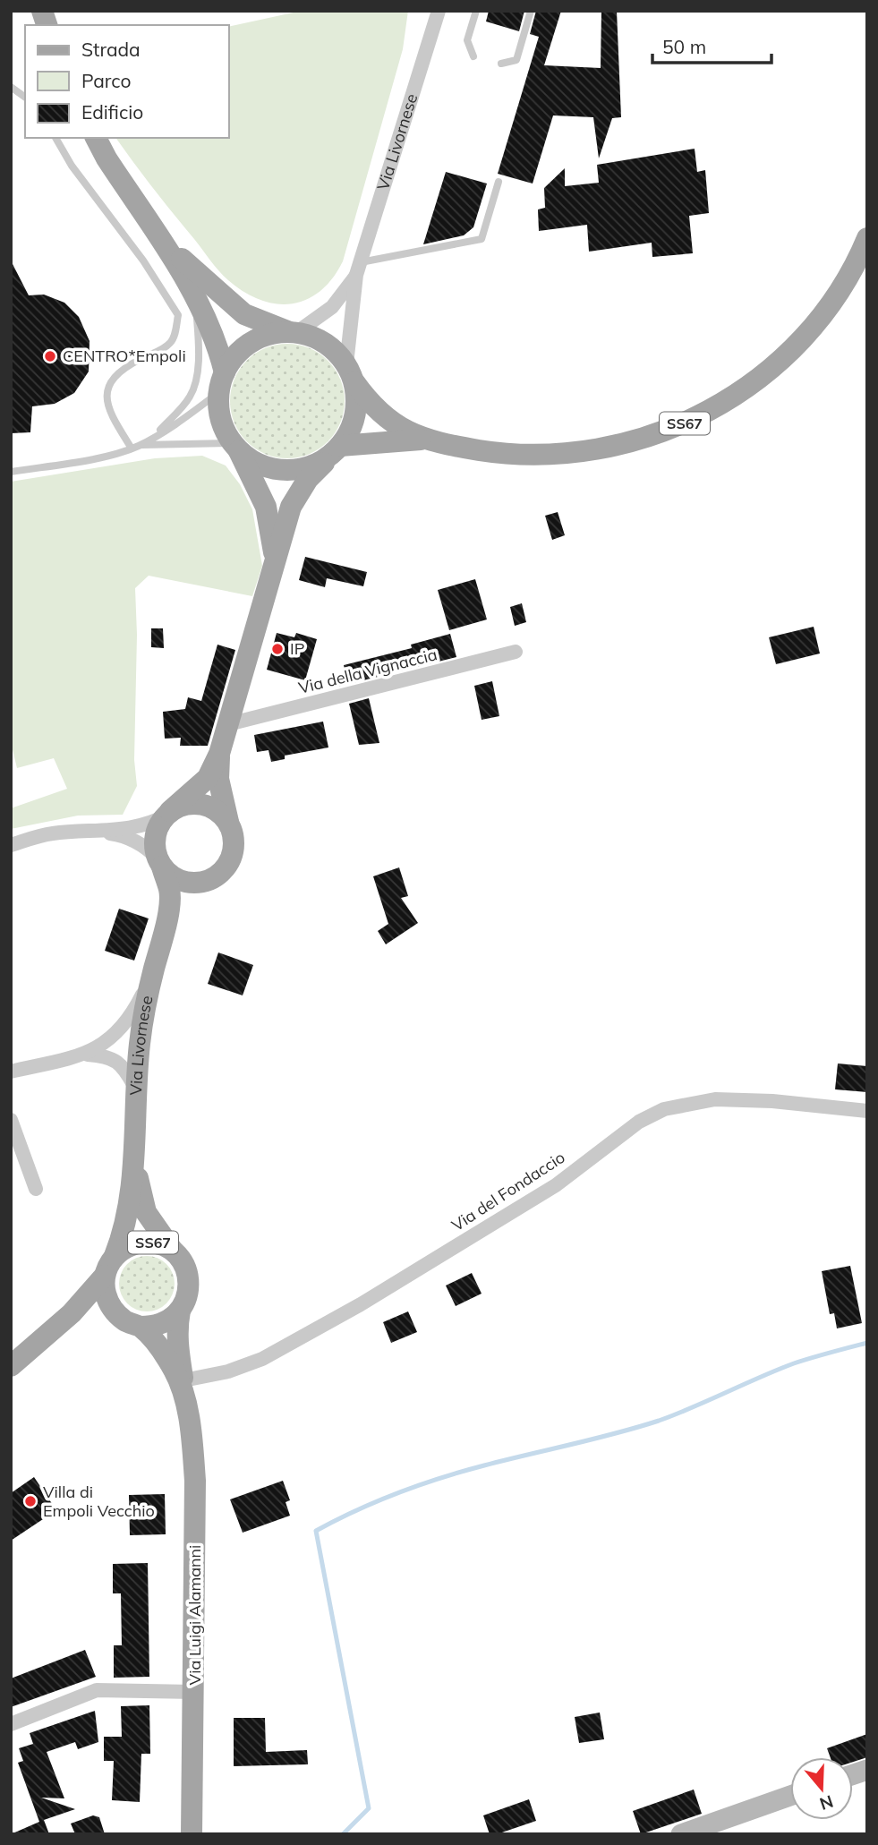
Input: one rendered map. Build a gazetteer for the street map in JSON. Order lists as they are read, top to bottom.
{
  "streets": {
    "main road": ["Via Livornese", "SS67", "Via Luigi Alamanni"],
    "street": ["Via della Vignaccia", "Via del Fondaccio"]
  },
  "crossings": [
    ["Via Livornese", "SS67"],
    ["Via Livornese", "Via della Vignaccia"],
    ["Via Livornese", "Via Luigi Alamanni"],
    ["Via del Fondaccio", "Via Luigi Alamanni"]
  ],
  "places": ["CENTRO*Empoli", "IP", "Villa di Empoli Vecchio"],
  "legend": ["Strada", "Parco", "Edificio"],
  "scale_bar": "50 m",
  "north": "bottom"
}
